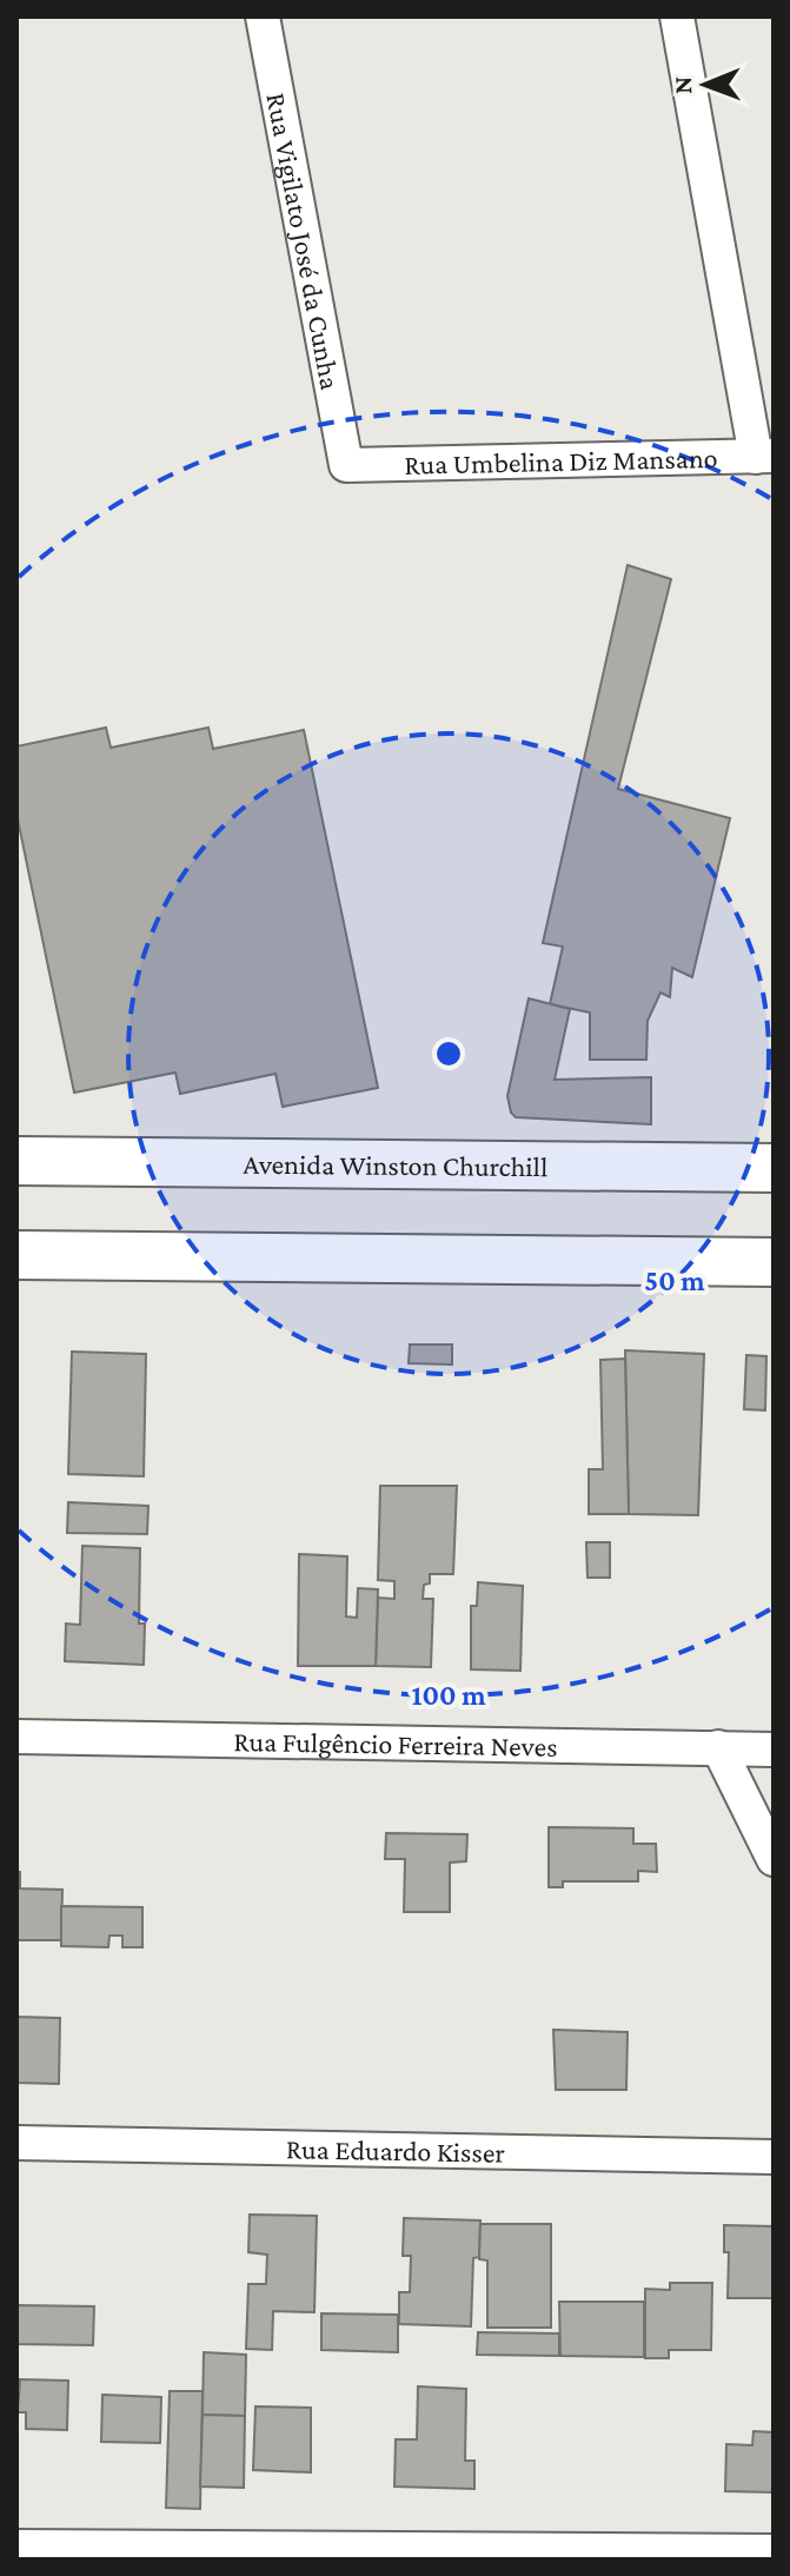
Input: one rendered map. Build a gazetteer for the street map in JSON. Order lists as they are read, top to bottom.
{
  "streets": {
    "main road": ["Avenida Winston Churchill"],
    "street": [
      "Rua Vigilato José da Cunha",
      "Rua Umbelina Diz Mansano",
      "Rua Fulgêncio Ferreira Neves",
      "Rua Eduardo Kisser"
    ]
  },
  "crossings": [
    ["Rua Vigilato José da Cunha", "Rua Umbelina Diz Mansano"]
  ],
  "north": "left",
  "rings": ["50 m", "100 m"]
}
